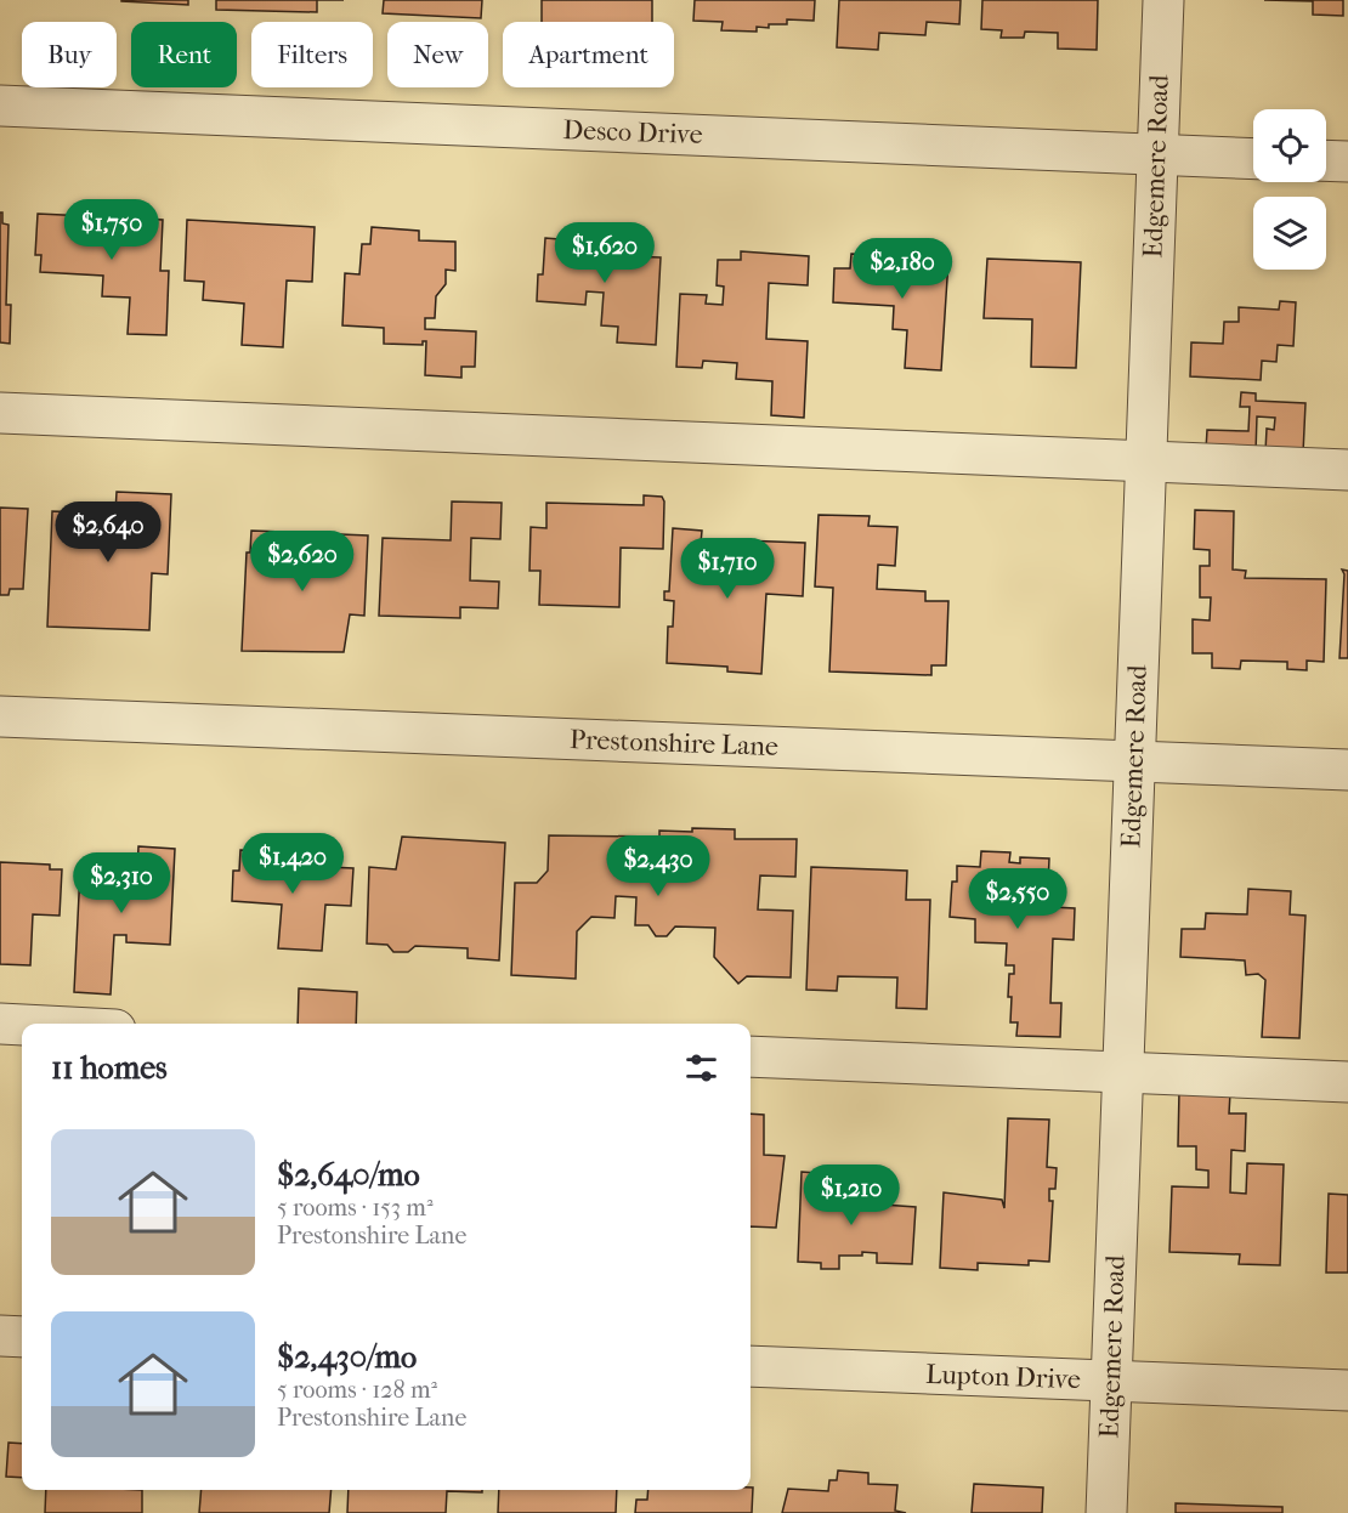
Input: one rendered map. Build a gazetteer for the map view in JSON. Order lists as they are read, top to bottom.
{
  "streets": {
    "street": [
      "Desco Drive",
      "Edgemere Road",
      "Prestonshire Lane",
      "Lupton Drive"
    ]
  },
  "crossings": [
    ["Desco Drive", "Edgemere Road"],
    ["Edgemere Road", "Prestonshire Lane"],
    ["Edgemere Road", "Lupton Drive"]
  ],
  "page": {
    "chip": [
      "Buy",
      "Rent",
      "Filters",
      "New",
      "Apartment"
    ],
    "price": [
      "$1,750",
      "$1,620",
      "$2,180",
      "$2,640",
      "$2,620",
      "$1,710",
      "$1,420",
      "$2,430",
      "$2,310",
      "$2,550",
      "$1,210"
    ],
    "heading": "11 homes",
    "list": [
      {
        "name": "$2,640/mo",
        "note": "5 rooms · 153 m² · Prestonshire Lane"
      },
      {
        "name": "$2,430/mo",
        "note": "5 rooms · 128 m² · Prestonshire Lane"
      }
    ]
  }
}
